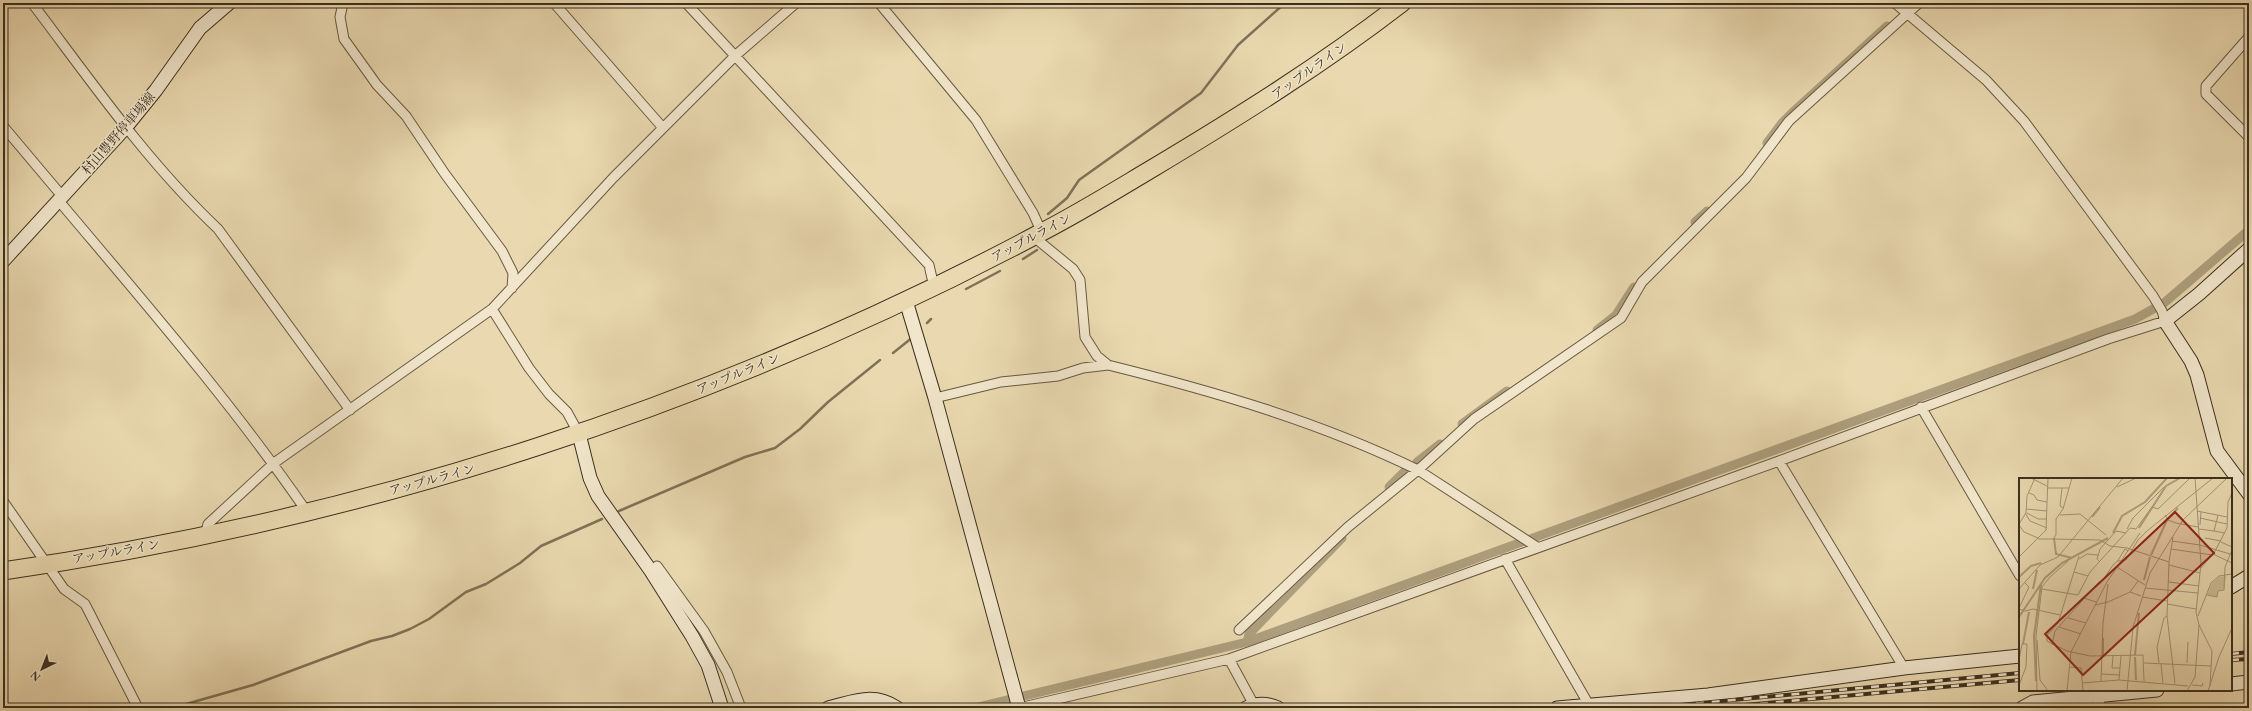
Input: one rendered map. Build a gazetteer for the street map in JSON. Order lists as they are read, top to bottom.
{
  "streets": {
    "highway": ["アップルライン"],
    "street": ["村山豊野停車場線"]
  },
  "north": "bottom left"
}
